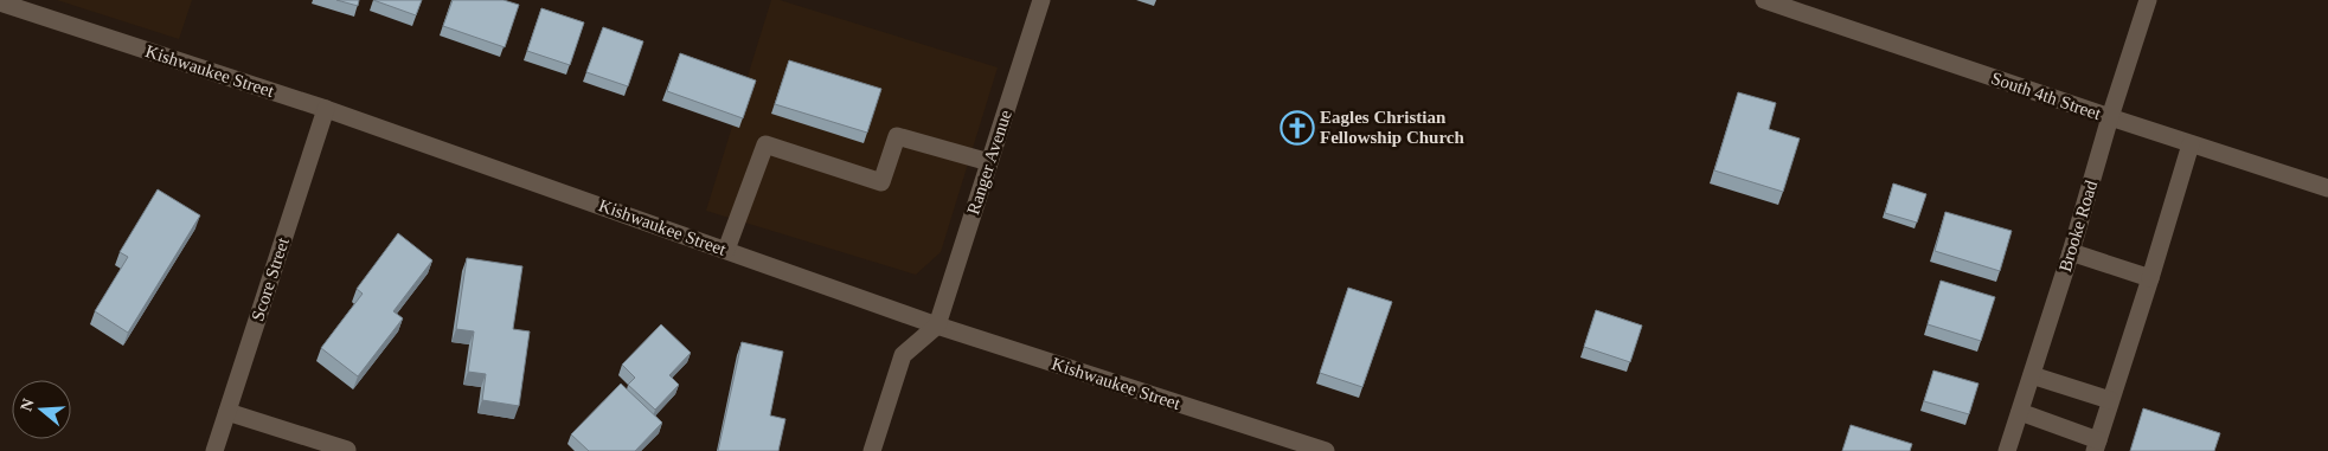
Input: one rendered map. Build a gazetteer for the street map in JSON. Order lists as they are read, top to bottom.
{
  "streets": {
    "street": [
      "Kishwaukee Street",
      "South 4th Street",
      "Ranger Avenue",
      "Brooke Road",
      "Score Street"
    ]
  },
  "crossings": [
    ["Kishwaukee Street", "Ranger Avenue"],
    ["Kishwaukee Street", "Score Street"],
    ["South 4th Street", "Brooke Road"]
  ],
  "places": {
    "church": ["Eagles Christian Fellowship Church"]
  },
  "north": "left"
}
